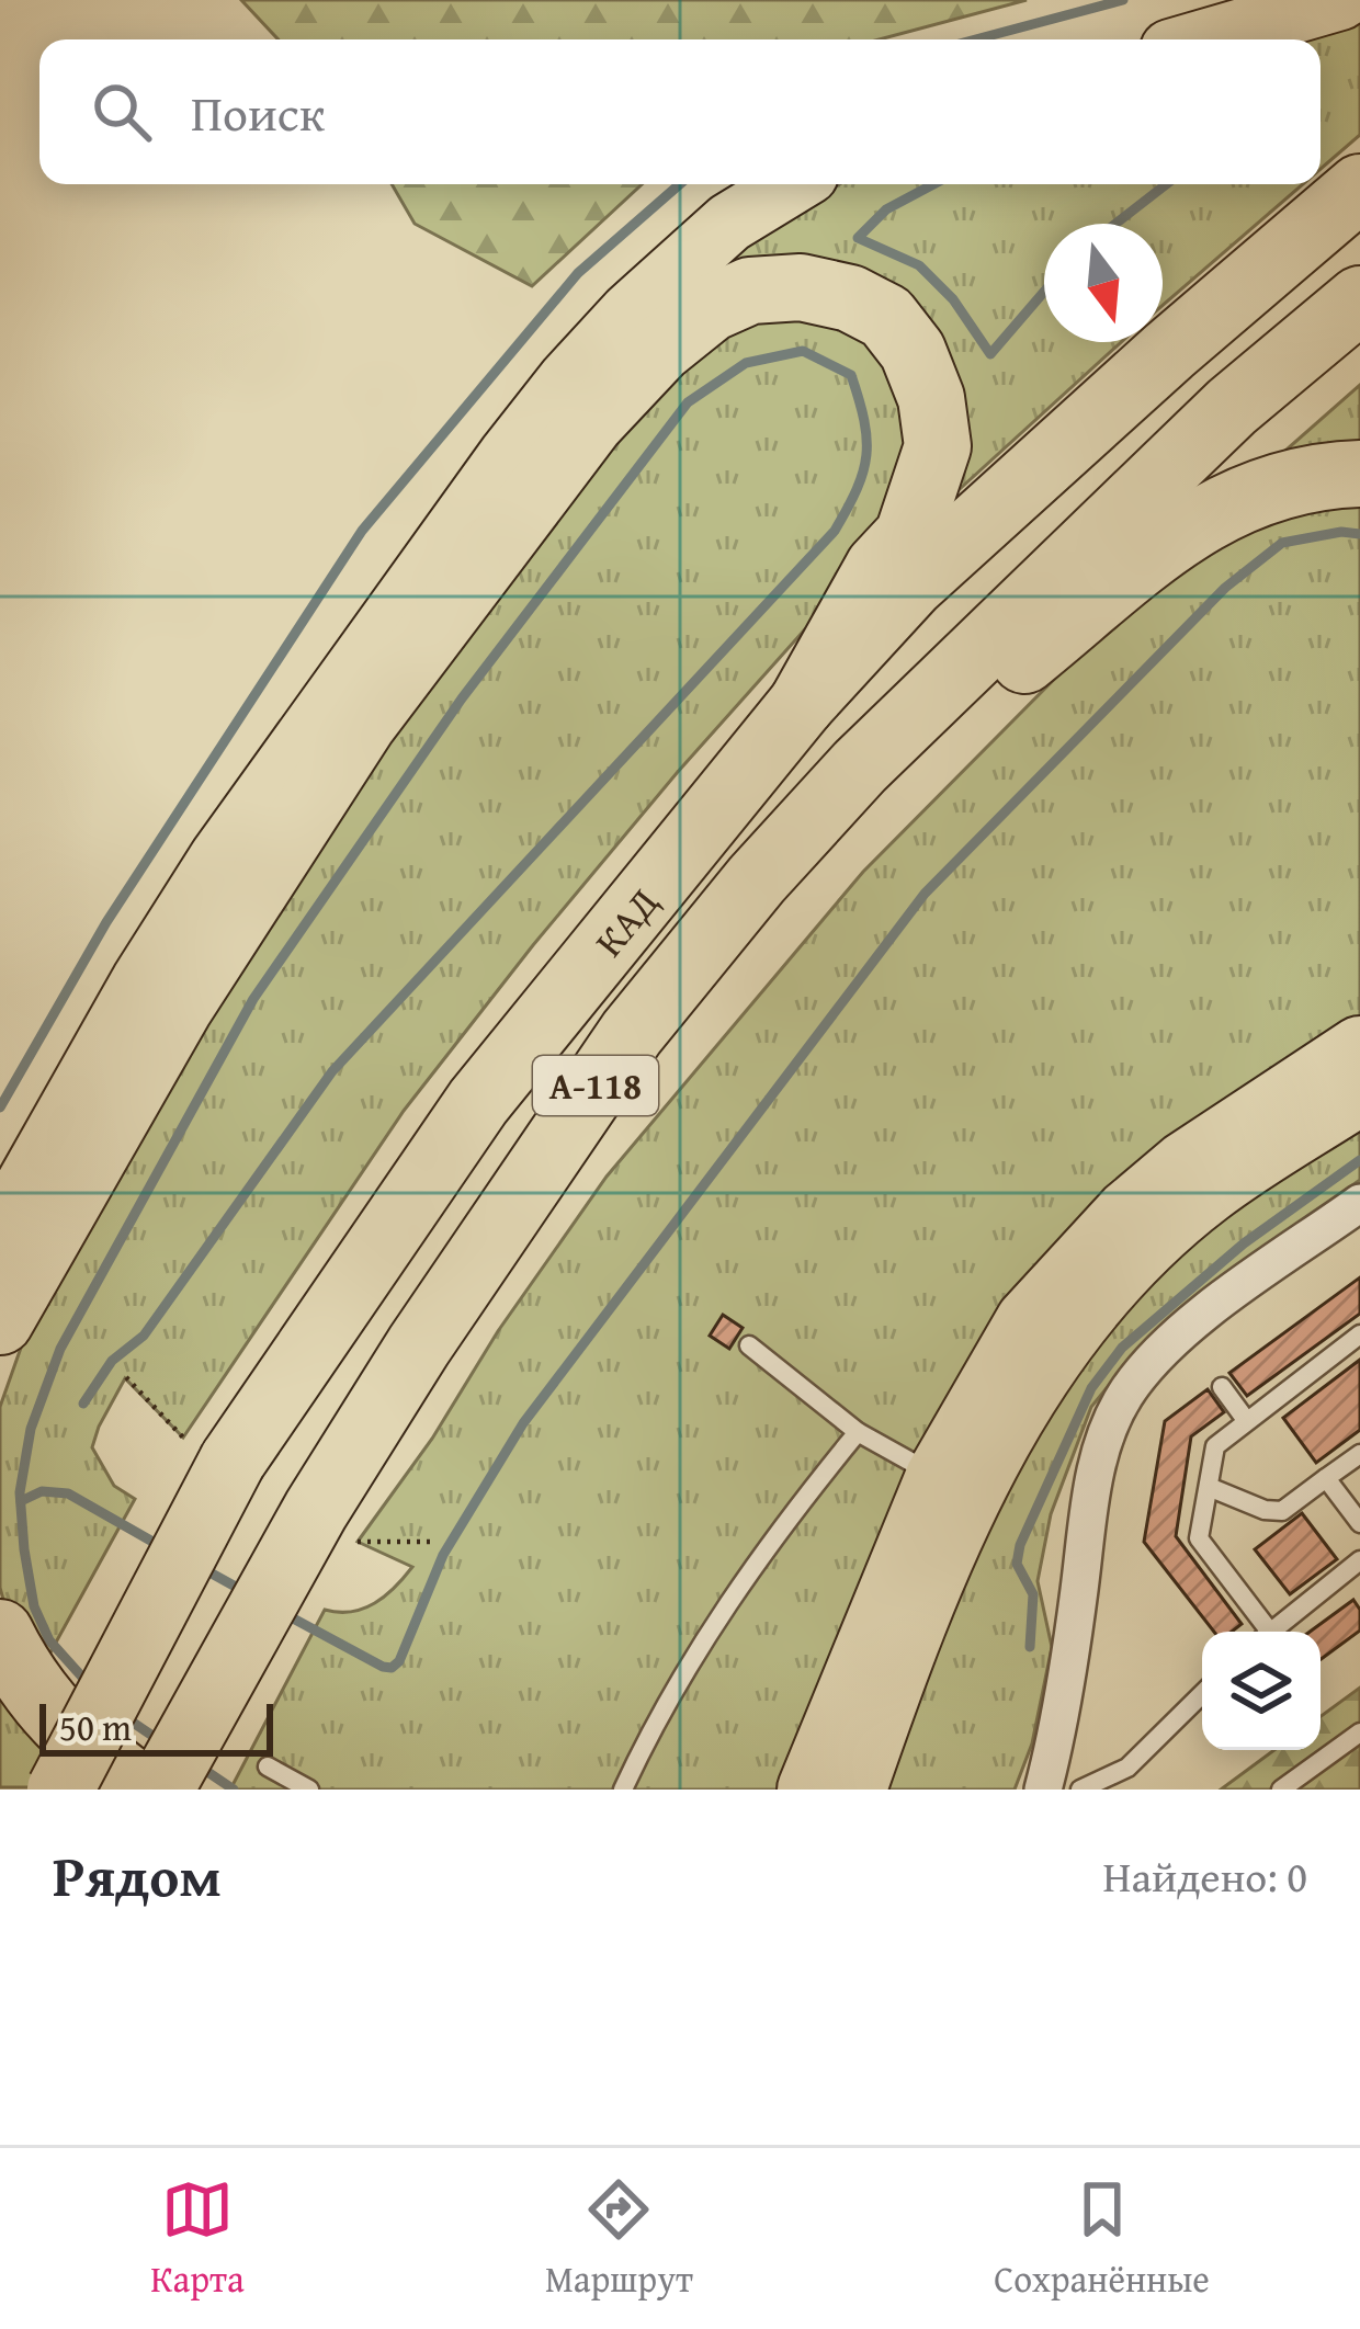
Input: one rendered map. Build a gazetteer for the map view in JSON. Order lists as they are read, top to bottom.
{
  "streets": {
    "highway": ["КАД", "А-118"]
  },
  "scale_bar": "50 m",
  "north": "bottom",
  "page": {
    "search": "Поиск",
    "scale": "50 m",
    "heading": ["Рядом", "Найдено: 0"],
    "nav": ["Карта", "Маршрут", "Сохранённые"]
  }
}
